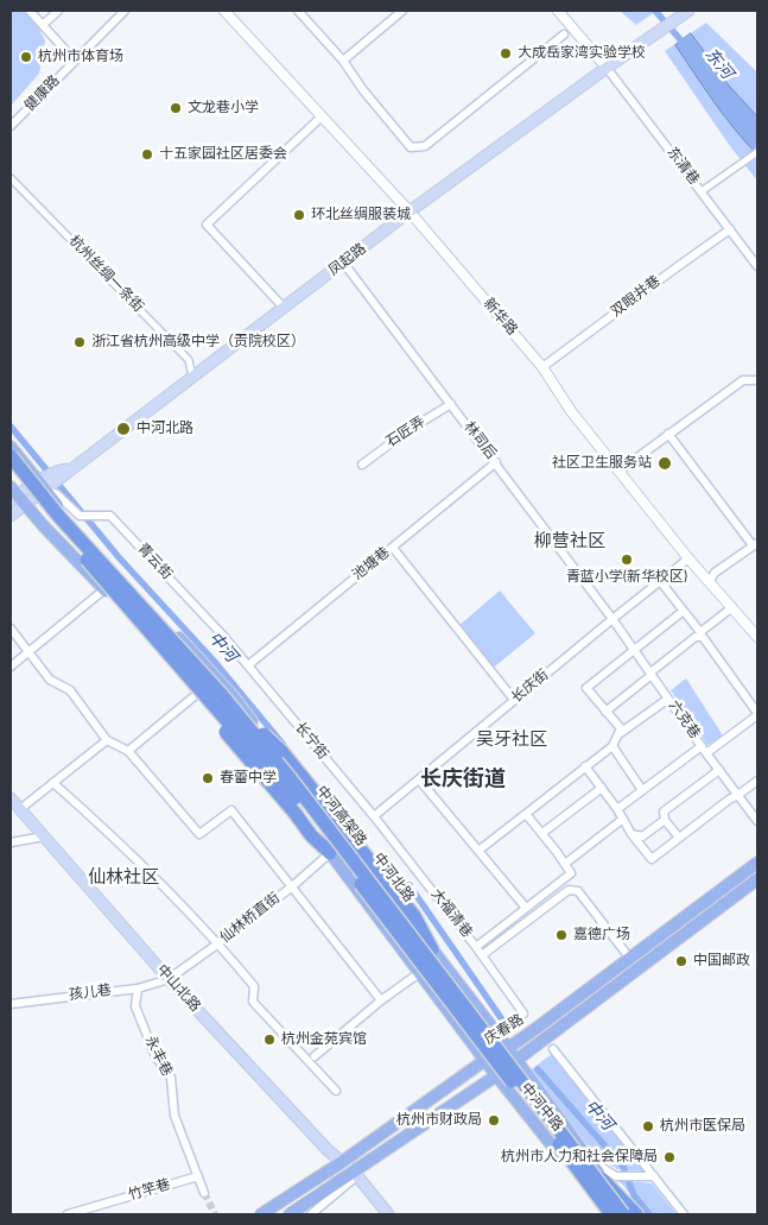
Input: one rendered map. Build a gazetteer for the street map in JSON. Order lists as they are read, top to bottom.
{
  "streets": {
    "highway": ["中河高架路"],
    "main road": [
      "凤起路",
      "中河北路",
      "中山北路",
      "庆春路",
      "中河中路"
    ],
    "street": [
      "健康路",
      "东清巷",
      "杭州丝绸一条街",
      "双眼井巷",
      "新华路",
      "石匠弄",
      "林司后",
      "青云街",
      "池塘巷",
      "长庆街",
      "六克巷",
      "长宁街",
      "大福清巷",
      "仙林桥直街",
      "孩儿巷",
      "永丰巷",
      "竹竿巷"
    ]
  },
  "crossings": [
    ["东清巷", "凤起路"],
    ["东清巷", "双眼井巷"],
    ["凤起路", "杭州丝绸一条街"],
    ["凤起路", "新华路"],
    ["凤起路", "林司后"],
    ["凤起路", "青云街"],
    ["凤起路", "中河北路"],
    ["双眼井巷", "新华路"],
    ["新华路", "长庆街"],
    ["石匠弄", "林司后"],
    ["林司后", "池塘巷"],
    ["林司后", "长庆街"],
    ["林司后", "六克巷"],
    ["青云街", "池塘巷"],
    ["青云街", "长宁街"],
    ["青云街", "中河北路"],
    ["池塘巷", "长宁街"],
    ["长庆街", "六克巷"],
    ["长庆街", "长宁街"],
    ["长庆街", "大福清巷"],
    ["长宁街", "大福清巷"],
    ["中河北路", "庆春路"],
    ["中河北路", "中河中路"],
    ["仙林桥直街", "中山北路"],
    ["仙林桥直街", "孩儿巷"],
    ["中山北路", "孩儿巷"],
    ["中山北路", "庆春路"],
    ["孩儿巷", "永丰巷"],
    ["庆春路", "中河中路"],
    ["永丰巷", "竹竿巷"]
  ],
  "districts": [
    "柳营社区",
    "吴牙社区",
    "长庆街道",
    "仙林社区"
  ],
  "water": ["东河", "中河"],
  "places": [
    "大成岳家湾实验学校",
    "杭州市体育场",
    "文龙巷小学",
    "十五家园社区居委会",
    "环北丝绸服装城",
    "浙江省杭州高级中学（贡院校区）",
    "中河北路",
    "社区卫生服务站",
    "青蓝小学(新华校区)",
    "春蕾中学",
    "嘉德广场",
    "中国邮政",
    "杭州金苑宾馆",
    "杭州市财政局",
    "杭州市医保局",
    "杭州市人力和社会保障局"
  ]
}
